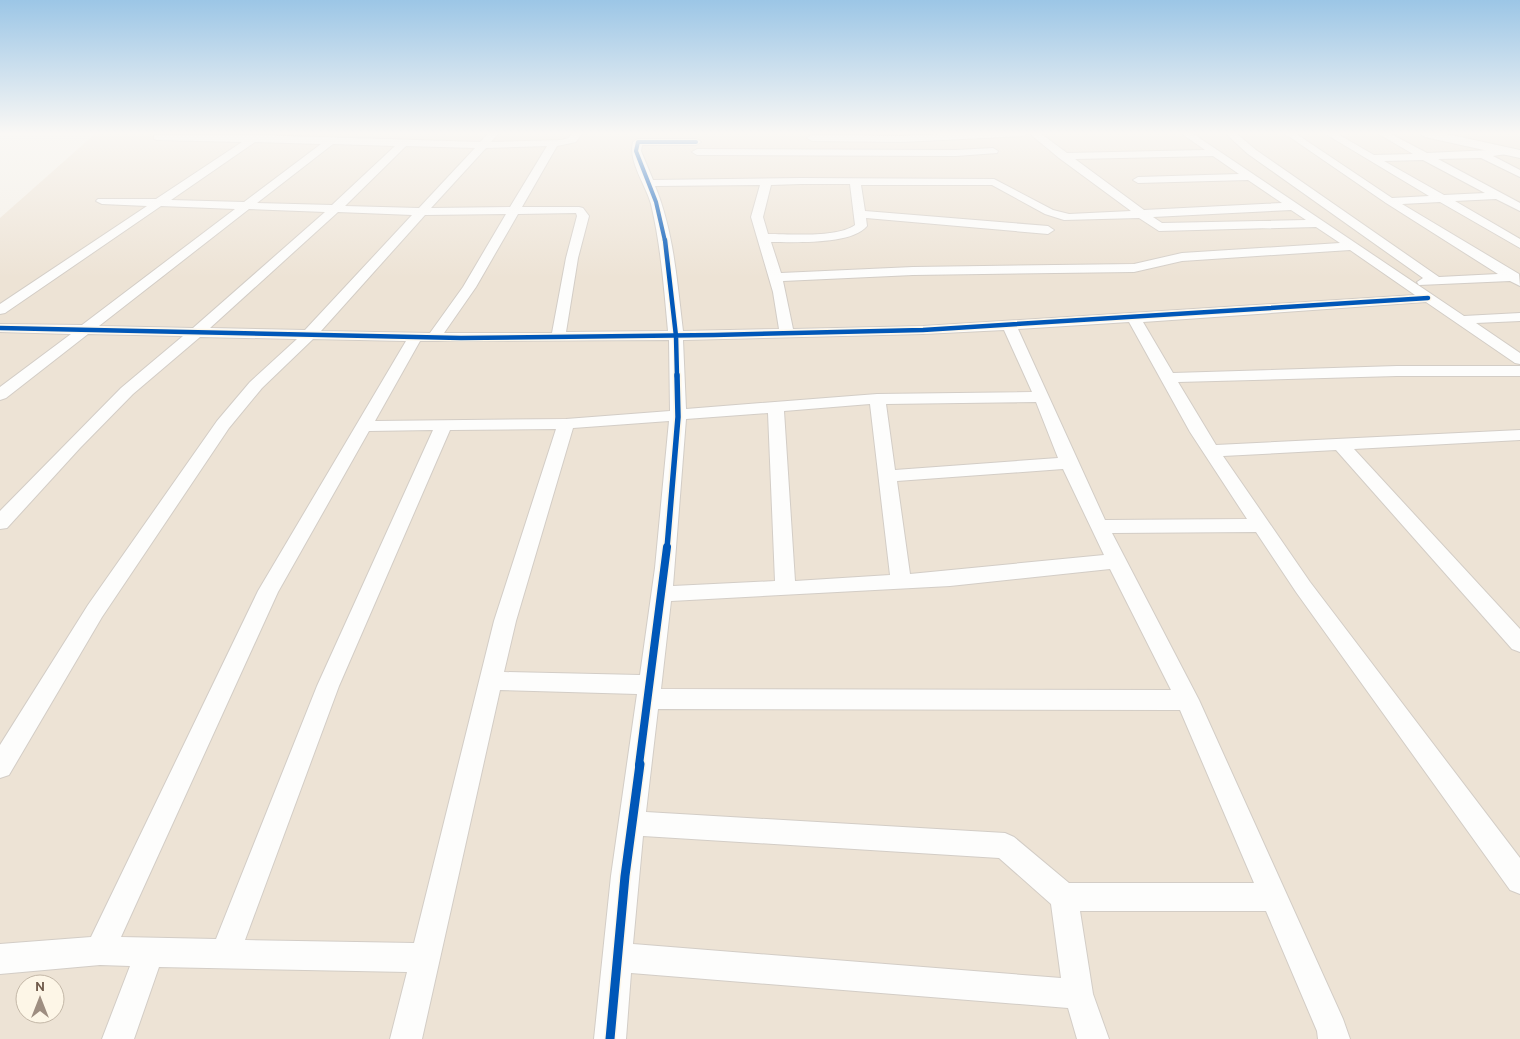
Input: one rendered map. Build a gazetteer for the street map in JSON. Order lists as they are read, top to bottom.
{
  "north": "top"
}
